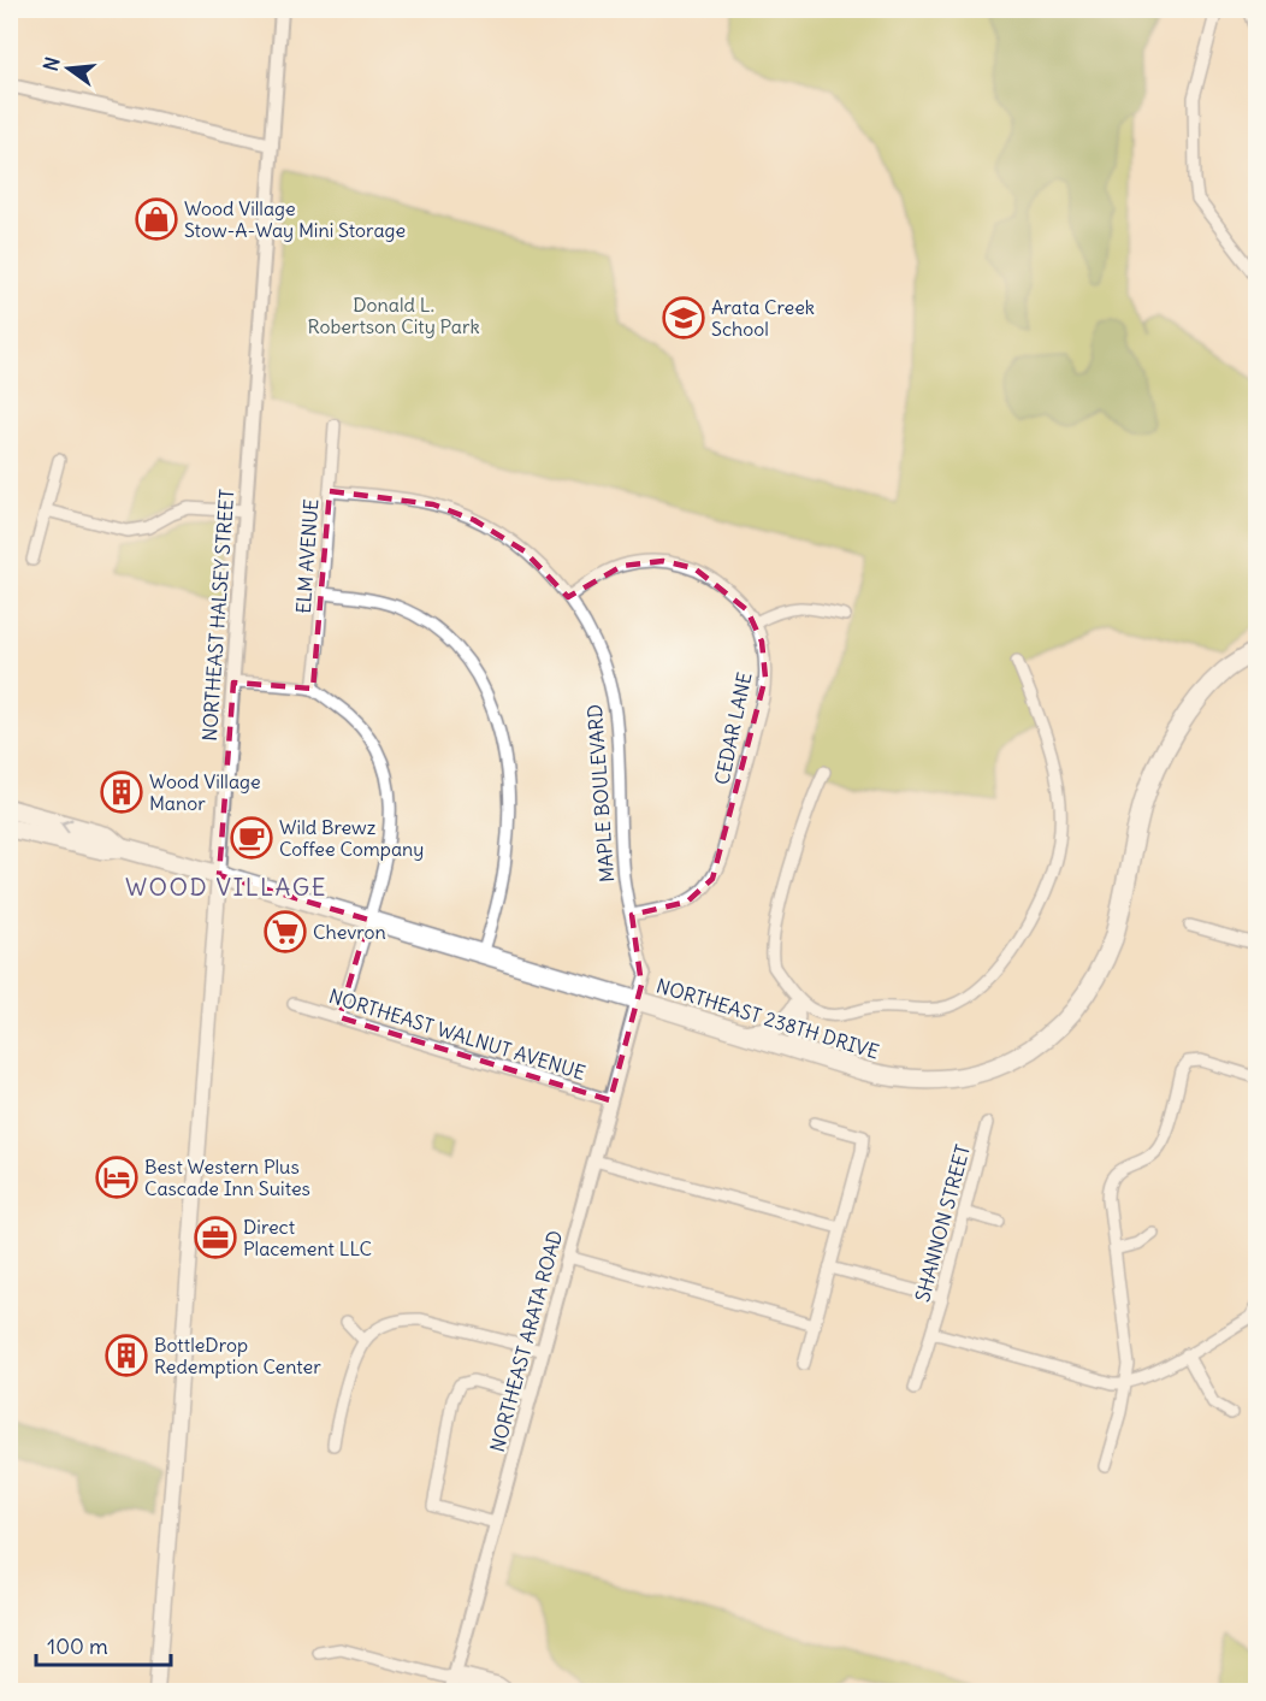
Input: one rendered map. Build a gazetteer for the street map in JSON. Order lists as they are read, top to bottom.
{
  "streets": {
    "highway": ["NORTHEAST 238TH DRIVE"],
    "main road": ["NORTHEAST HALSEY STREET"],
    "street": [
      "ELM AVENUE",
      "CEDAR LANE",
      "MAPLE BOULEVARD",
      "NORTHEAST WALNUT AVENUE",
      "SHANNON STREET",
      "NORTHEAST ARATA ROAD"
    ]
  },
  "crossings": [
    ["ELM AVENUE", "MAPLE BOULEVARD"],
    ["NORTHEAST HALSEY STREET", "NORTHEAST 238TH DRIVE"],
    ["CEDAR LANE", "MAPLE BOULEVARD"],
    ["MAPLE BOULEVARD", "NORTHEAST 238TH DRIVE"],
    ["MAPLE BOULEVARD", "NORTHEAST ARATA ROAD"],
    ["NORTHEAST 238TH DRIVE", "NORTHEAST ARATA ROAD"],
    ["NORTHEAST WALNUT AVENUE", "NORTHEAST ARATA ROAD"]
  ],
  "districts": ["WOOD VILLAGE"],
  "parks": ["Donald L. Robertson City Park"],
  "places": {
    "shop": ["Wood Village Stow-A-Way Mini Storage"],
    "school or university": ["Arata Creek School"],
    "building": ["Wood Village Manor", "BottleDrop Redemption Center"],
    "cafe": ["Wild Brewz Coffee Company"],
    "supermarket": ["Chevron"],
    "hotel": ["Best Western Plus Cascade Inn Suites"],
    "office": ["Direct Placement LLC"]
  },
  "scale_bar": "100 m",
  "north": "left"
}
